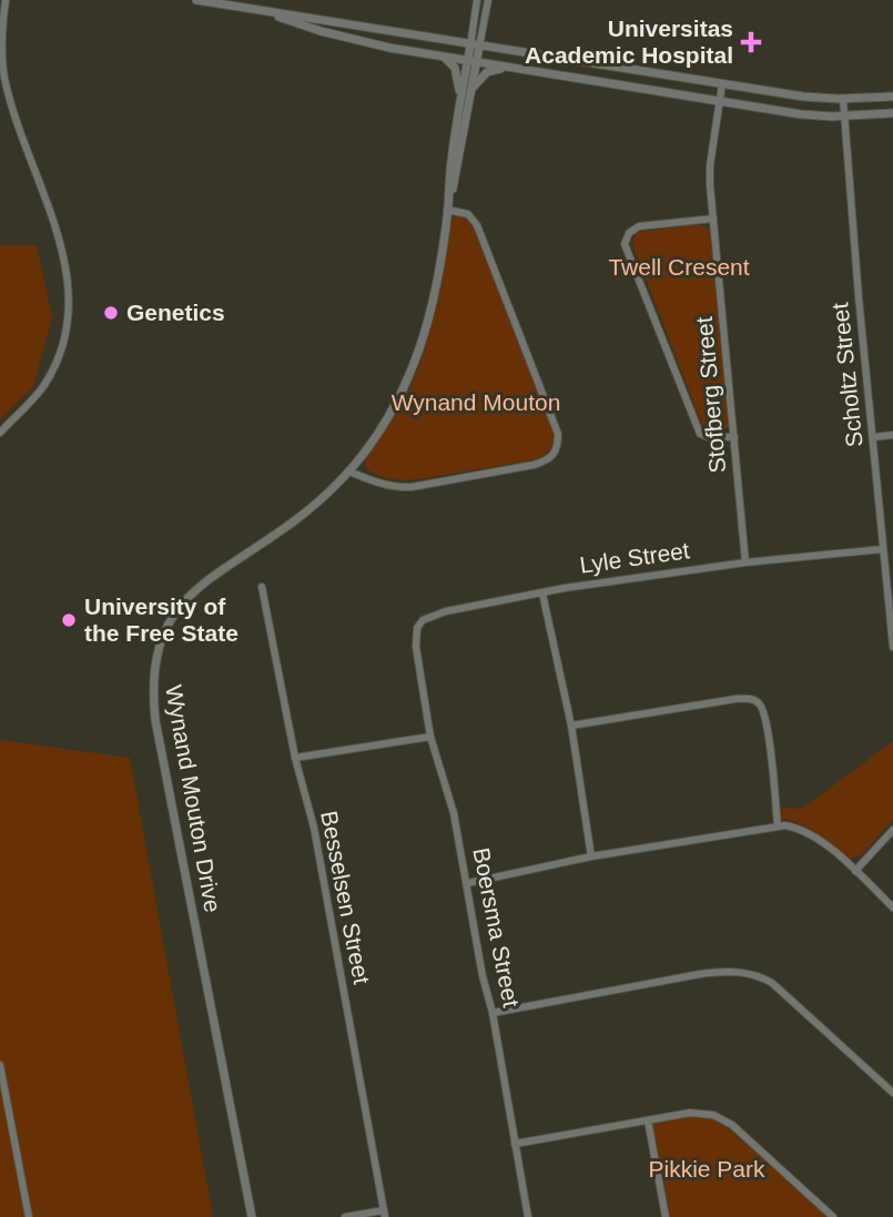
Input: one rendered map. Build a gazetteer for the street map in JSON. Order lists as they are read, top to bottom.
{
  "streets": {
    "street": [
      "Scholtz Street",
      "Stofberg Street",
      "Lyle Street",
      "Wynand Mouton Drive",
      "Besselsen Street",
      "Boersma Street"
    ]
  },
  "crossings": [
    ["Scholtz Street", "Lyle Street"],
    ["Stofberg Street", "Lyle Street"],
    ["Lyle Street", "Boersma Street"]
  ],
  "parks": ["Twell Cresent", "Wynand Mouton", "Pikkie Park"],
  "places": {
    "health": ["Universitas Academic Hospital"],
    "other": ["Genetics", "University of the Free State"]
  }
}
